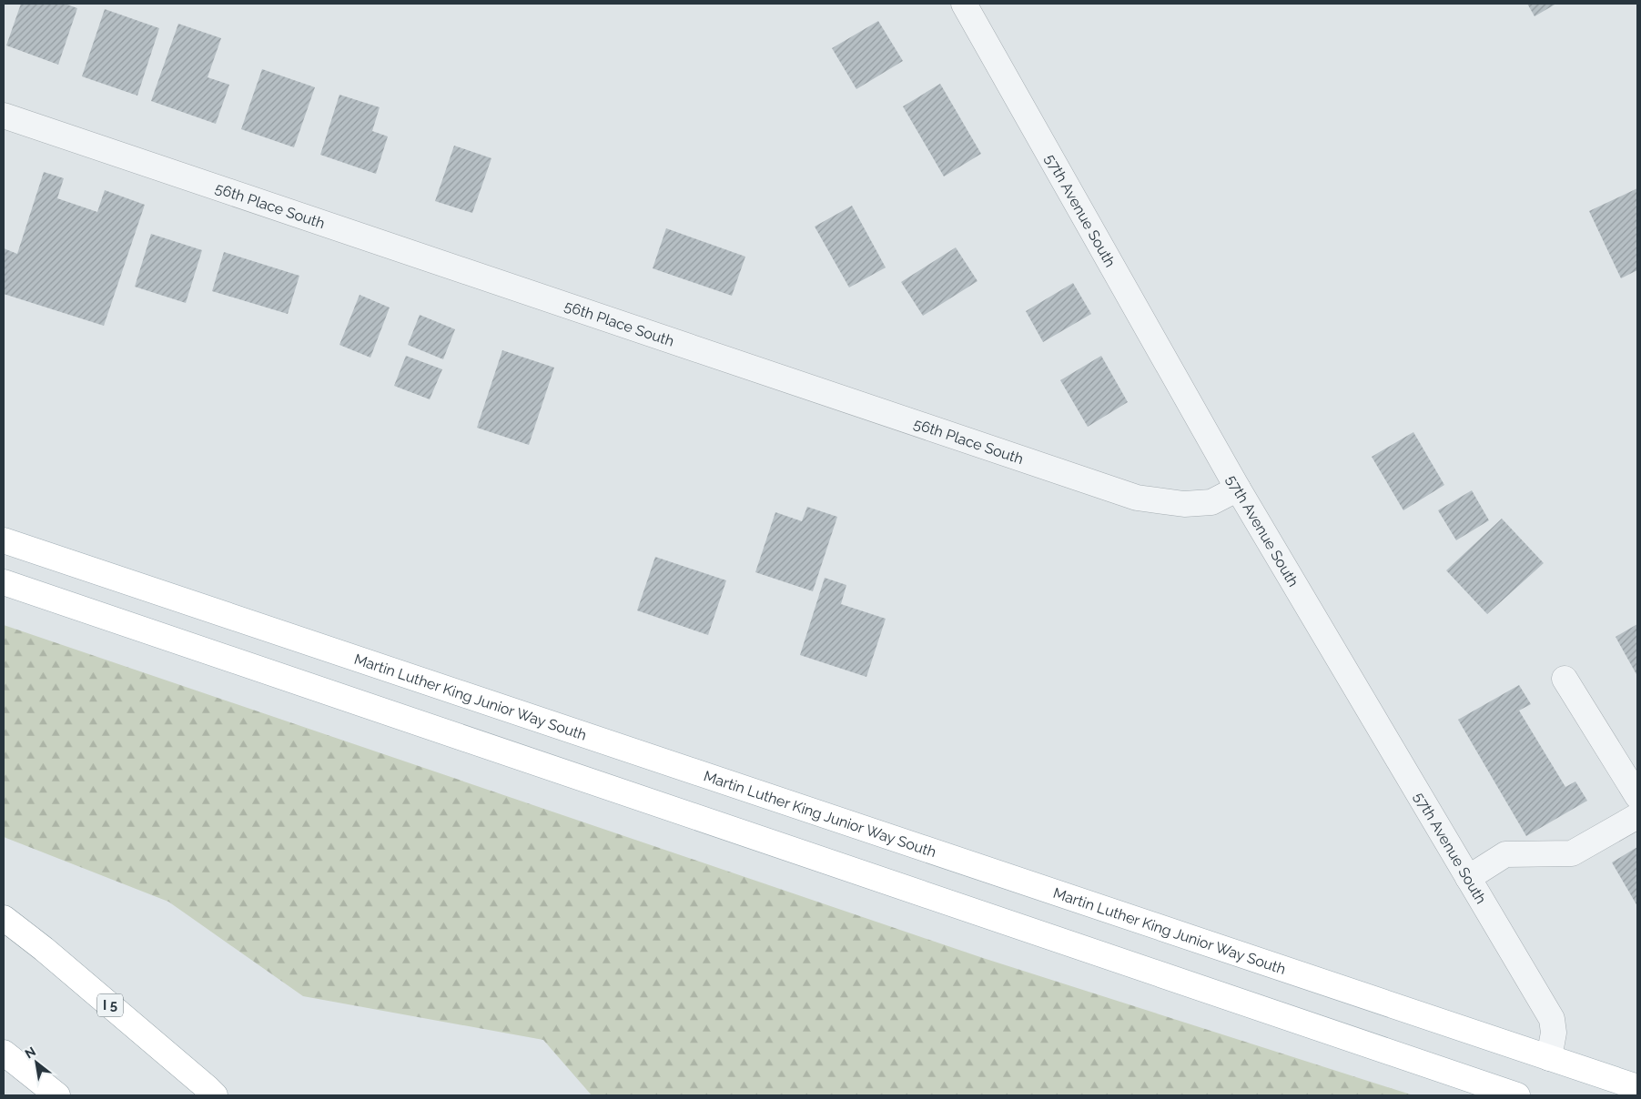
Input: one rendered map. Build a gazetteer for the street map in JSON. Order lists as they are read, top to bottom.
{
  "streets": {
    "main road": ["Martin Luther King Junior Way South", "I 5"],
    "street": ["56th Place South", "57th Avenue South"]
  },
  "crossings": [
    ["56th Place South", "57th Avenue South"],
    ["57th Avenue South", "Martin Luther King Junior Way South"]
  ],
  "north": "top left"
}
